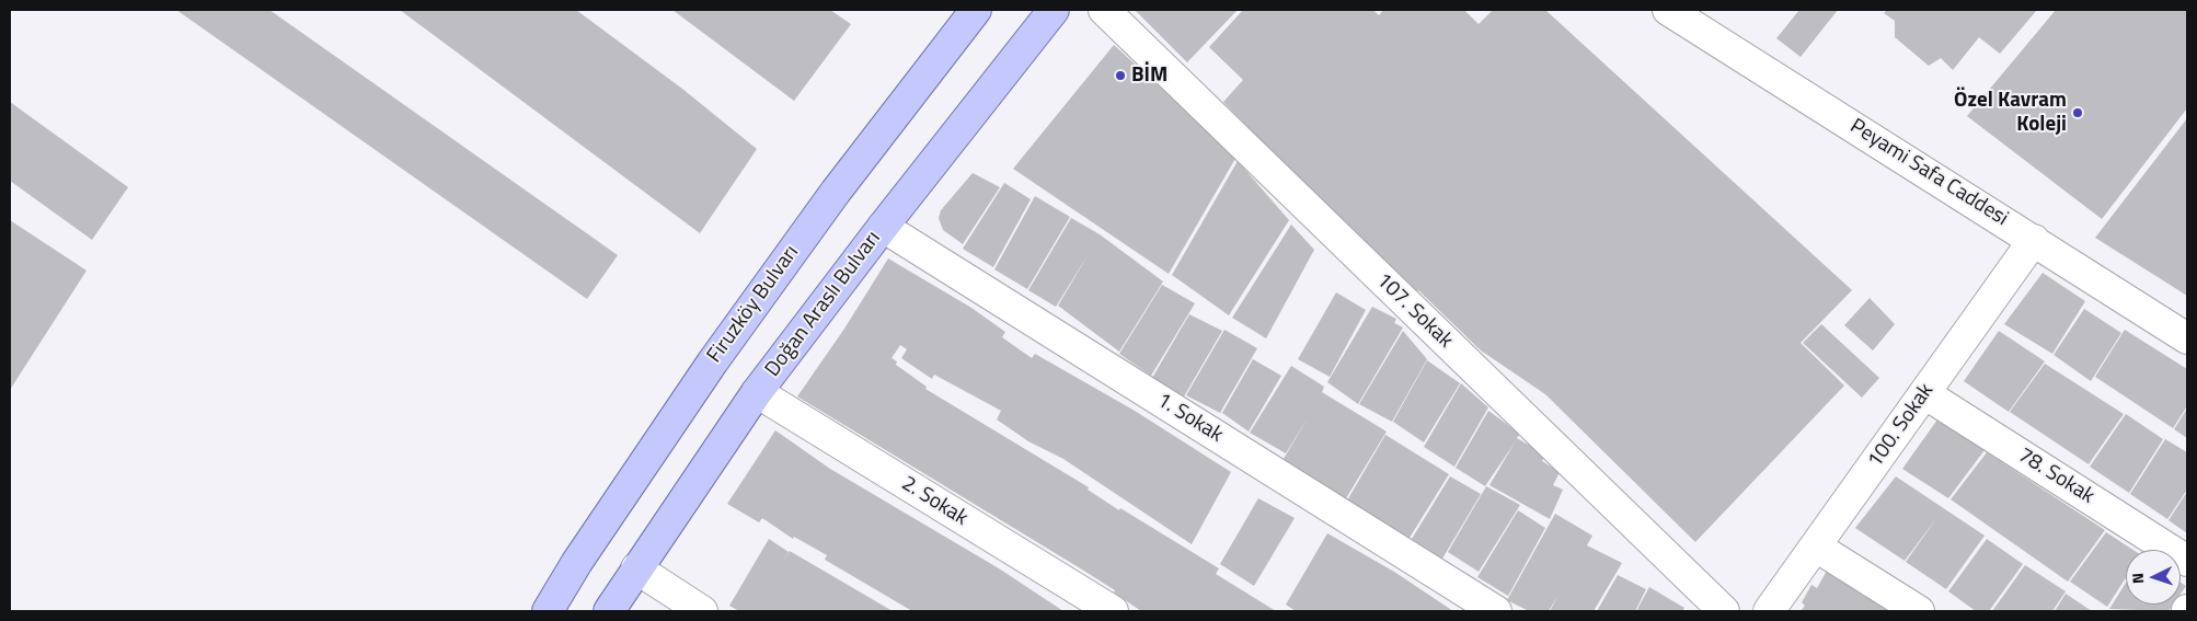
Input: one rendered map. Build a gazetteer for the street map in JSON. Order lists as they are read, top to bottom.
{
  "streets": {
    "main road": ["Firuzköy Bulvarı", "Doğan Araslı Bulvarı"],
    "street": [
      "Peyami Safa Caddesi",
      "107. Sokak",
      "1. Sokak",
      "100. Sokak",
      "78. Sokak",
      "2. Sokak"
    ]
  },
  "crossings": [
    ["Peyami Safa Caddesi", "100. Sokak"],
    ["Doğan Araslı Bulvarı", "1. Sokak"],
    ["Doğan Araslı Bulvarı", "2. Sokak"],
    ["100. Sokak", "78. Sokak"]
  ],
  "places": ["BİM", "Özel Kavram Koleji"],
  "north": "left"
}
